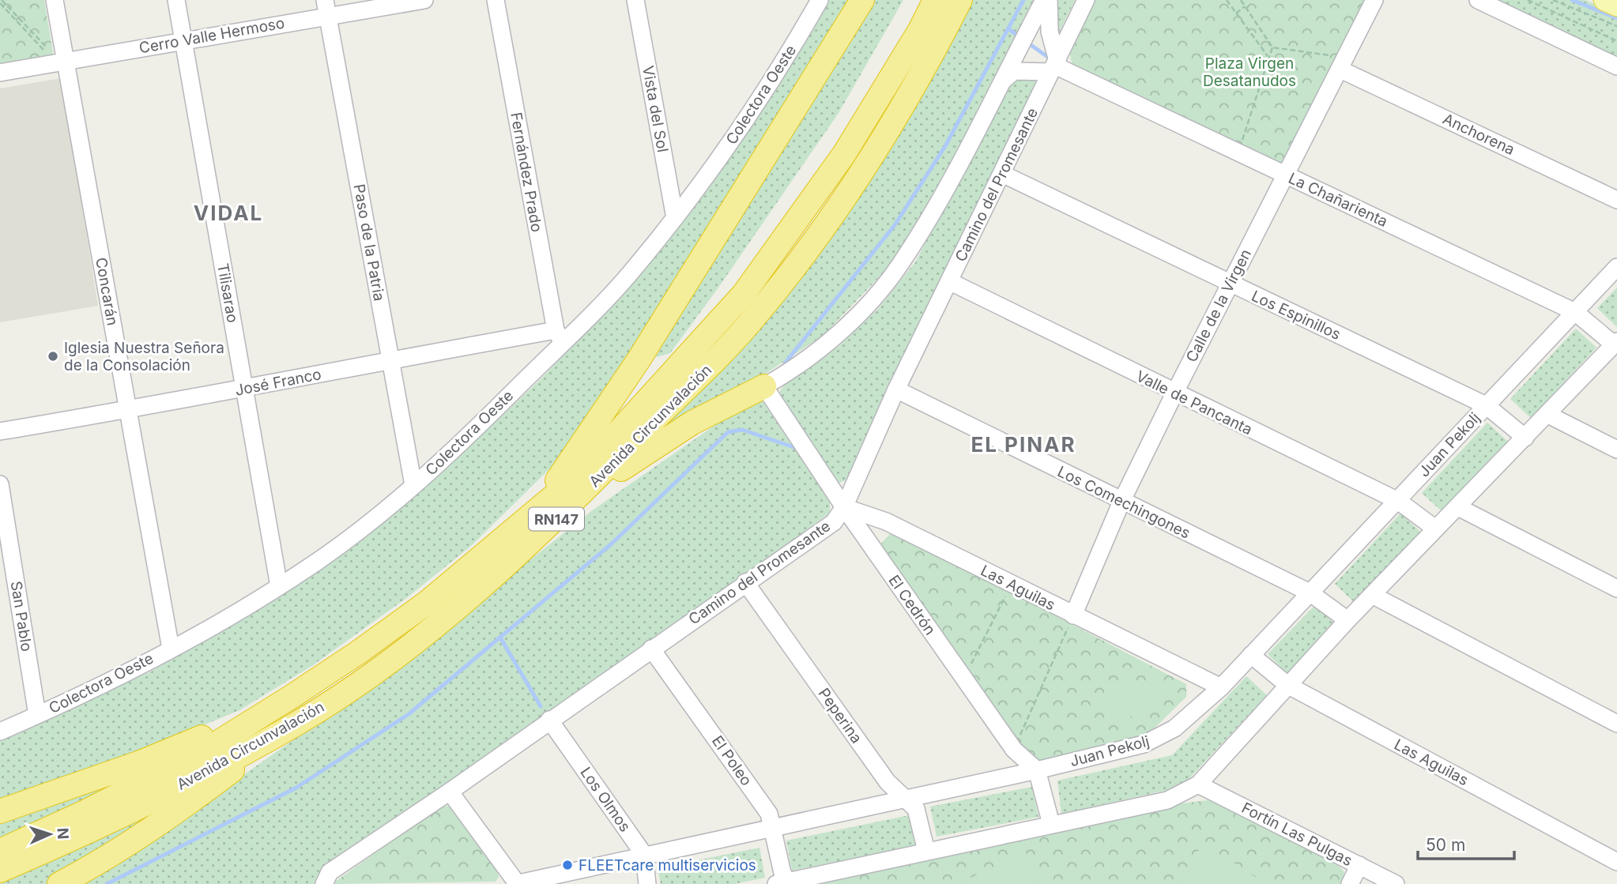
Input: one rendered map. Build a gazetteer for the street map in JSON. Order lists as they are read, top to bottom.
{
  "streets": {
    "highway": ["Avenida Circunvalación", "RN147"],
    "street": [
      "Cerro Valle Hermoso",
      "Colectora Oeste",
      "Vista del Sol",
      "Anchorena",
      "Fernández Prado",
      "Camino del Promesante",
      "La Chañarienta",
      "Paso de la Patria",
      "Concarán",
      "Tilisarao",
      "Calle de la Virgen",
      "Los Espinillos",
      "José Franco",
      "Valle de Pancanta",
      "Juan Pekolj",
      "Los Comechingones",
      "Las Aguilas",
      "El Cedrón",
      "San Pablo",
      "Peperina",
      "El Poleo",
      "Los Olmos",
      "Fortín Las Pulgas"
    ]
  },
  "crossings": [
    ["Cerro Valle Hermoso", "Paso de la Patria"],
    ["Cerro Valle Hermoso", "Concarán"],
    ["Cerro Valle Hermoso", "Tilisarao"],
    ["Colectora Oeste", "Vista del Sol"],
    ["Colectora Oeste", "Fernández Prado"],
    ["Colectora Oeste", "Paso de la Patria"],
    ["Colectora Oeste", "Concarán"],
    ["Colectora Oeste", "Tilisarao"],
    ["Colectora Oeste", "José Franco"],
    ["Colectora Oeste", "San Pablo"],
    ["Anchorena", "Calle de la Virgen"],
    ["Fernández Prado", "José Franco"],
    ["Camino del Promesante", "La Chañarienta"],
    ["Camino del Promesante", "Los Espinillos"],
    ["Camino del Promesante", "Valle de Pancanta"],
    ["Camino del Promesante", "Los Comechingones"],
    ["Camino del Promesante", "Las Aguilas"],
    ["Camino del Promesante", "El Cedrón"],
    ["Camino del Promesante", "Peperina"],
    ["Camino del Promesante", "El Poleo"],
    ["Camino del Promesante", "Los Olmos"],
    ["La Chañarienta", "Calle de la Virgen"],
    ["La Chañarienta", "Juan Pekolj"],
    ["Paso de la Patria", "José Franco"],
    ["Concarán", "José Franco"],
    ["Tilisarao", "José Franco"],
    ["Calle de la Virgen", "Los Espinillos"],
    ["Calle de la Virgen", "Valle de Pancanta"],
    ["Calle de la Virgen", "Los Comechingones"],
    ["Calle de la Virgen", "Las Aguilas"],
    ["Los Espinillos", "Juan Pekolj"],
    ["Valle de Pancanta", "Juan Pekolj"],
    ["Juan Pekolj", "Los Comechingones"],
    ["Juan Pekolj", "Las Aguilas"],
    ["Juan Pekolj", "El Cedrón"],
    ["Juan Pekolj", "Peperina"],
    ["Juan Pekolj", "El Poleo"],
    ["Juan Pekolj", "Los Olmos"],
    ["Las Aguilas", "El Cedrón"]
  ],
  "districts": ["VIDAL", "EL PINAR"],
  "parks": ["Plaza Virgen Desatanudos"],
  "places": ["Iglesia Nuestra Señora de la Consolación", "FLEETcare multiservicios"],
  "scale_bar": "50 m",
  "north": "right"
}
